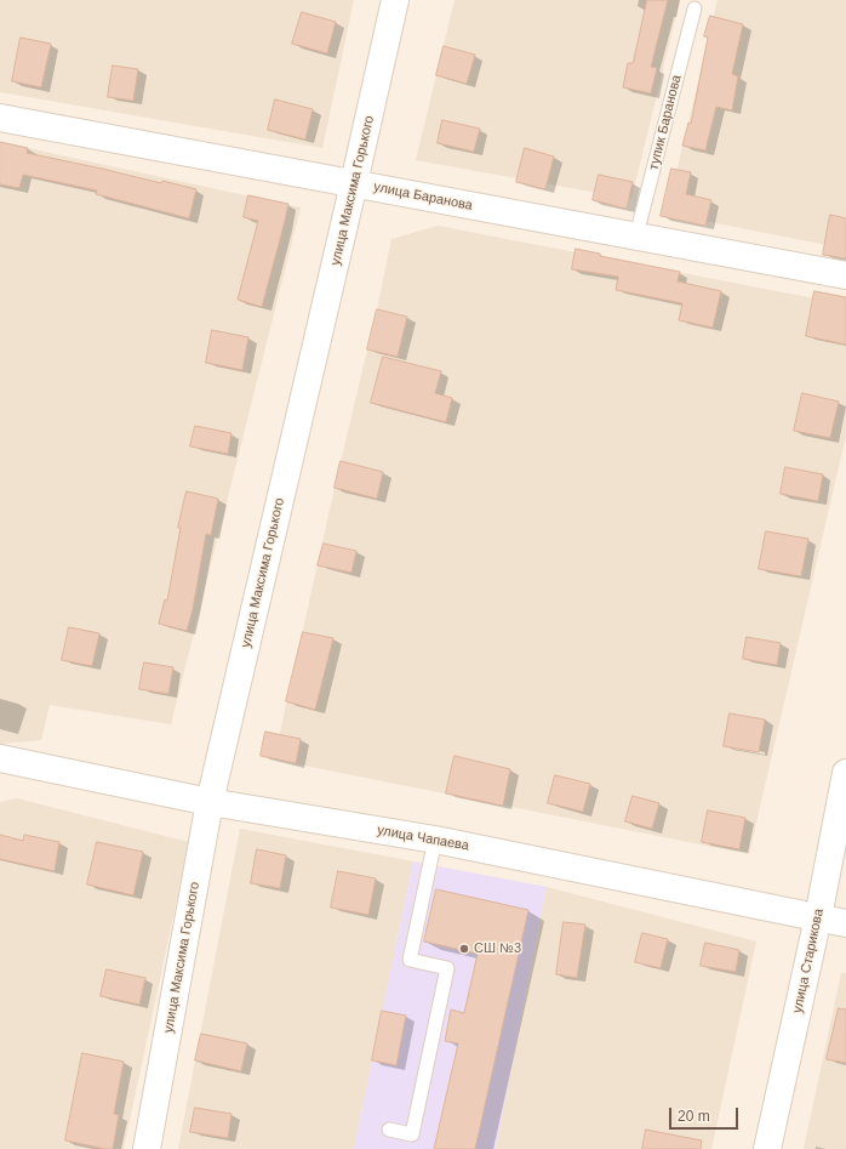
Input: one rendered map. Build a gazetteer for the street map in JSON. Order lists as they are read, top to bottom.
{
  "streets": {
    "street": [
      "улица Максима Горького",
      "улица Баранова",
      "улица Чапаева",
      "улица Старикова"
    ],
    "lane": ["тупик Баранова"]
  },
  "crossings": [
    ["тупик Баранова", "улица Баранова"],
    ["улица Максима Горького", "улица Баранова"],
    ["улица Максима Горького", "улица Чапаева"],
    ["улица Чапаева", "улица Старикова"]
  ],
  "places": ["СШ №3"],
  "scale_bar": "20 m"
}
